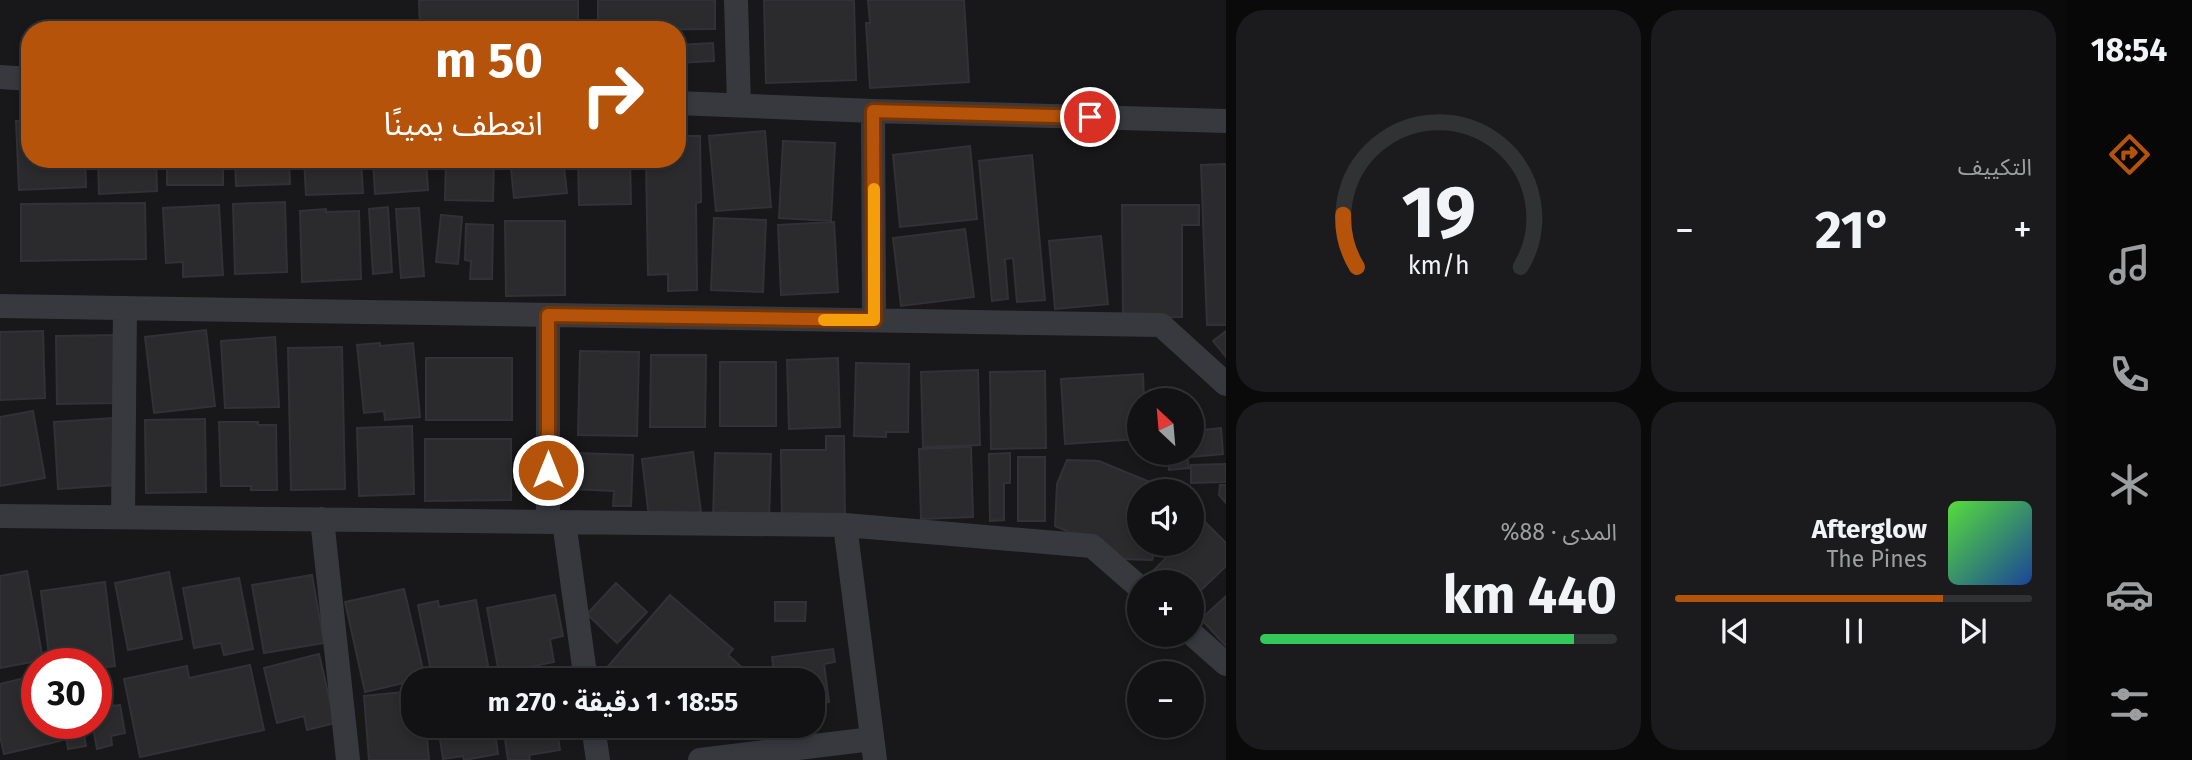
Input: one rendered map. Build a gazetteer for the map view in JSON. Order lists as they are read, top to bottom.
{
  "north": "top left",
  "page": {
    "tabs": "18:54",
    "tile": [
      "التكييف",
      ["المدى · 88%", "440 km"]
    ],
    "turn": ["50 m", "انعطف يمينًا"],
    "heat": ["−", "21°", "+"],
    "map_buttons": ["+", "−"],
    "song": ["Afterglow", "The Pines"],
    "limit": "30",
    "trip": "18:55 · 1 دقيقة · 270 m",
    "gauge": ["19", "km/h"]
  }
}
